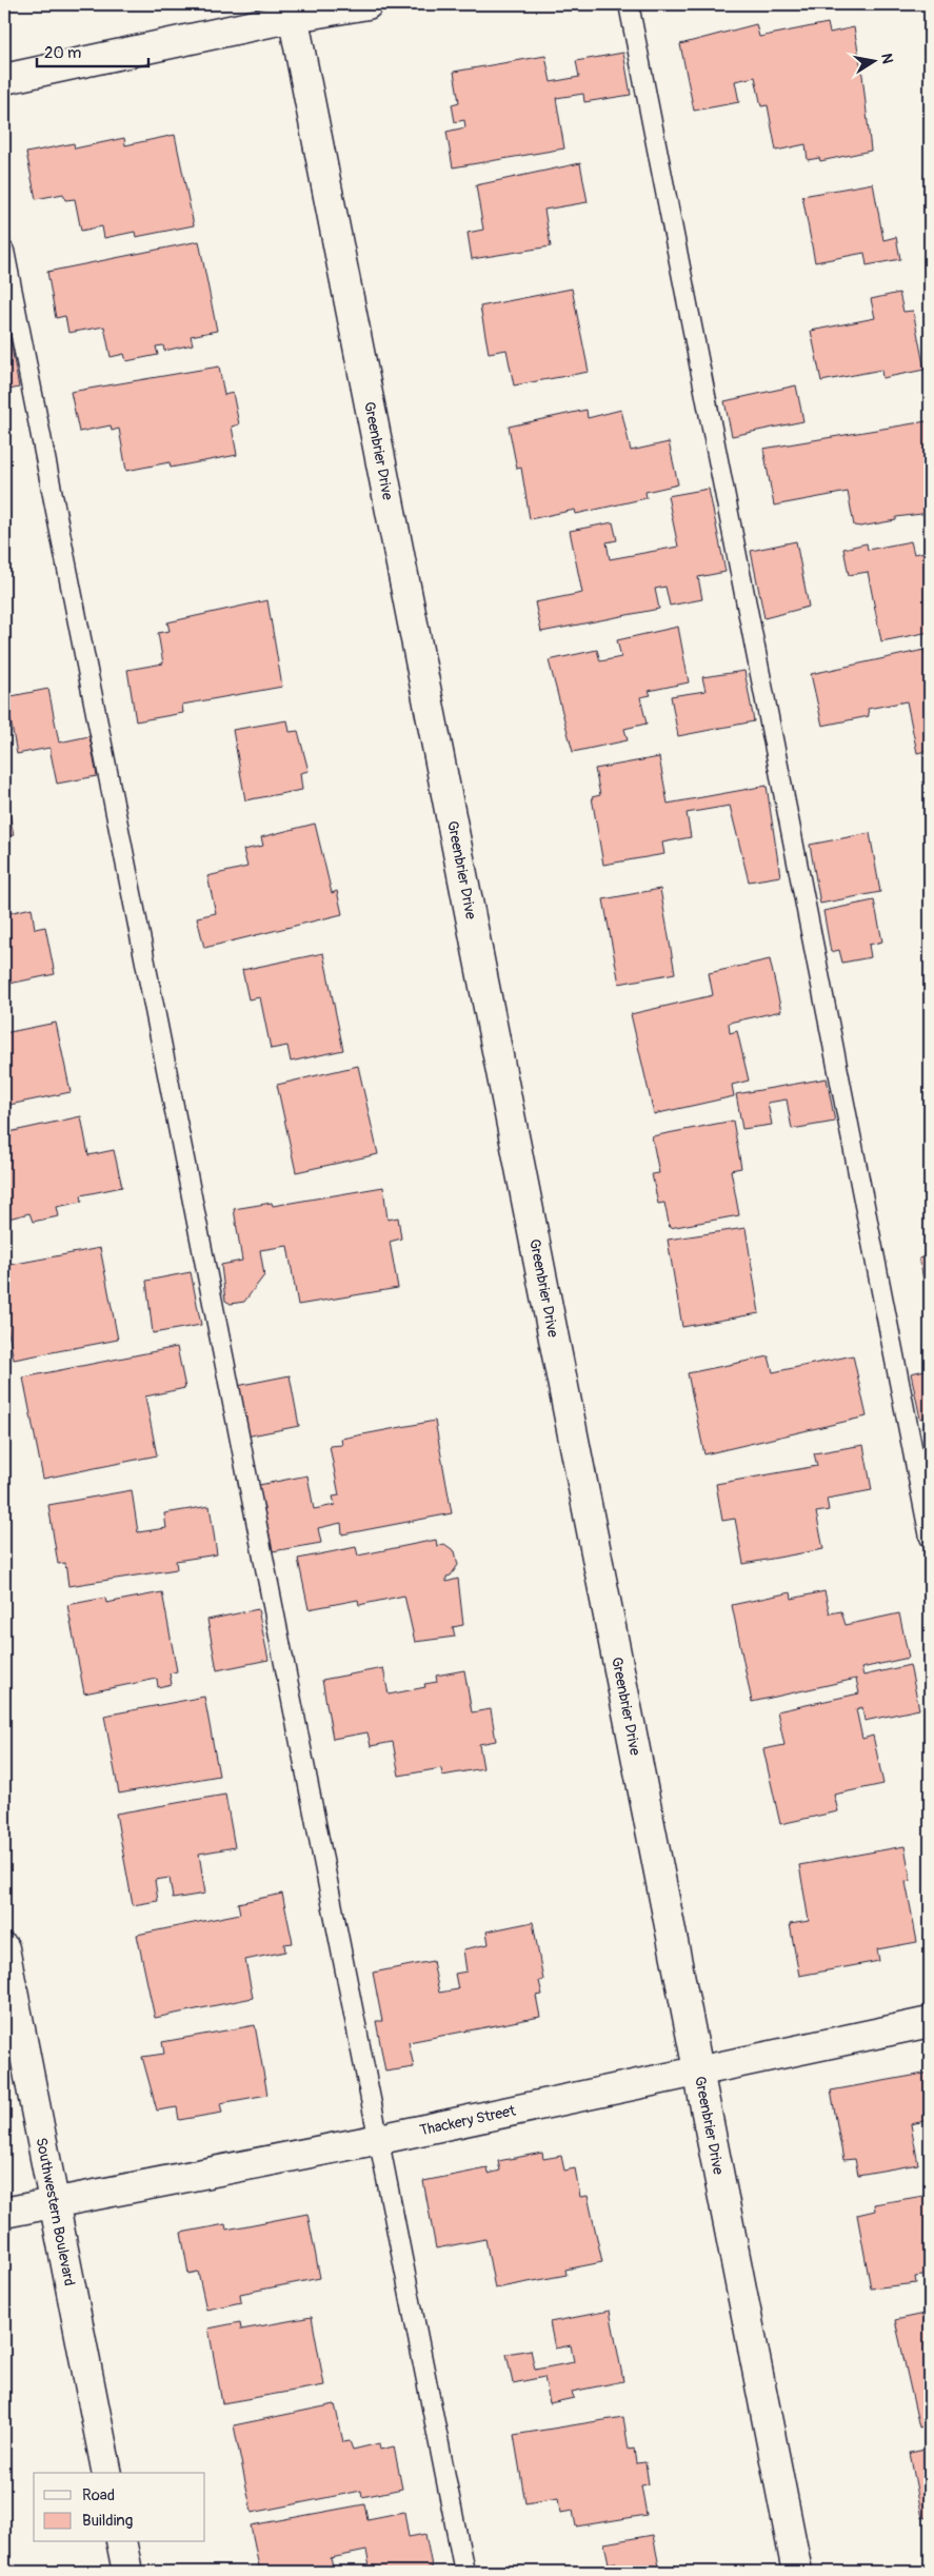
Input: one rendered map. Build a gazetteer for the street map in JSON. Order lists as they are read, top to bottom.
{
  "streets": {
    "street": ["Greenbrier Drive", "Thackery Street", "Southwestern Boulevard"]
  },
  "crossings": [
    ["Greenbrier Drive", "Thackery Street"],
    ["Thackery Street", "Southwestern Boulevard"]
  ],
  "legend": ["Road", "Building"],
  "scale_bar": "20 m",
  "north": "right"
}
